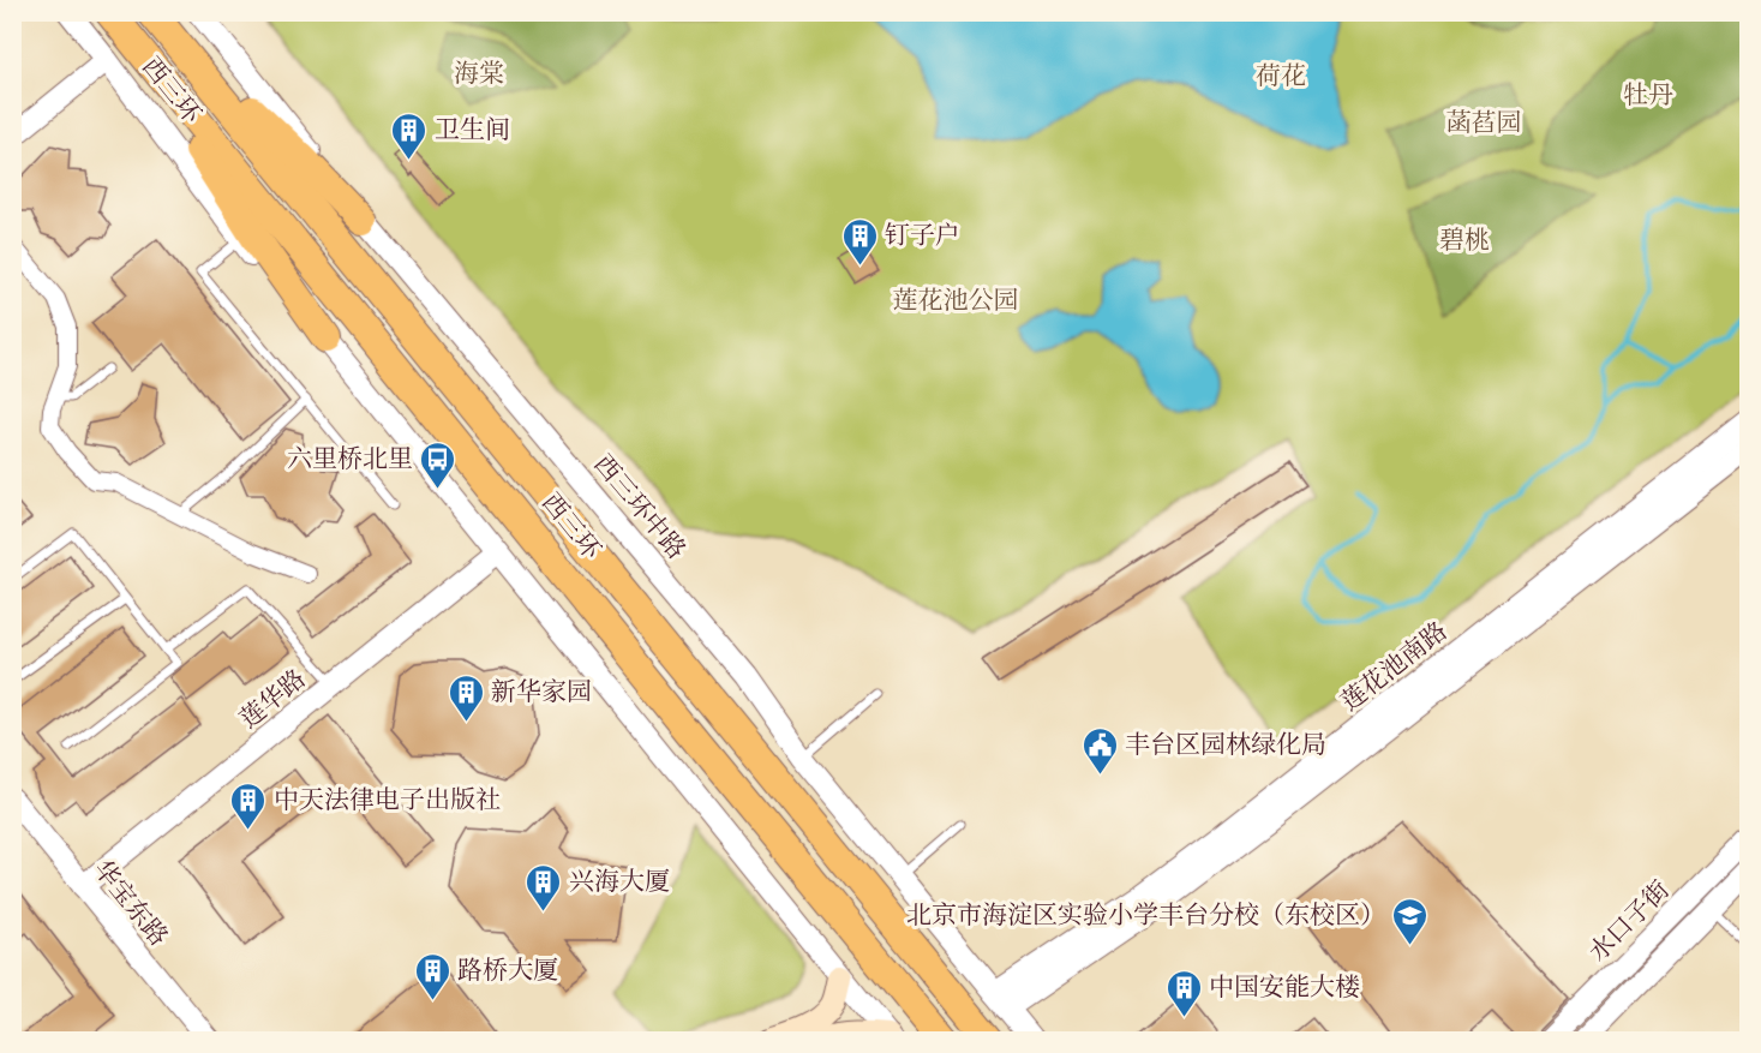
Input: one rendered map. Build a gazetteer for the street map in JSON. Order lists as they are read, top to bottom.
{
  "streets": {
    "highway": ["西三环"],
    "street": [
      "西三环中路",
      "莲花池南路",
      "莲华路",
      "华宝东路",
      "水口子街"
    ]
  },
  "crossings": [
    ["西三环中路", "莲花池南路"],
    ["莲华路", "华宝东路"]
  ],
  "parks": [
    "海棠",
    "荷花",
    "牡丹",
    "菡萏园",
    "碧桃",
    "莲花池公园"
  ],
  "places": {
    "building": [
      "卫生间",
      "钉子户",
      "新华家园",
      "中天法律电子出版社",
      "兴海大厦",
      "路桥大厦",
      "中国安能大楼"
    ],
    "bus stop": ["六里桥北里"],
    "public building": ["丰台区园林绿化局"],
    "school or university": ["北京市海淀区实验小学丰台分校（东校区）"]
  }
}
